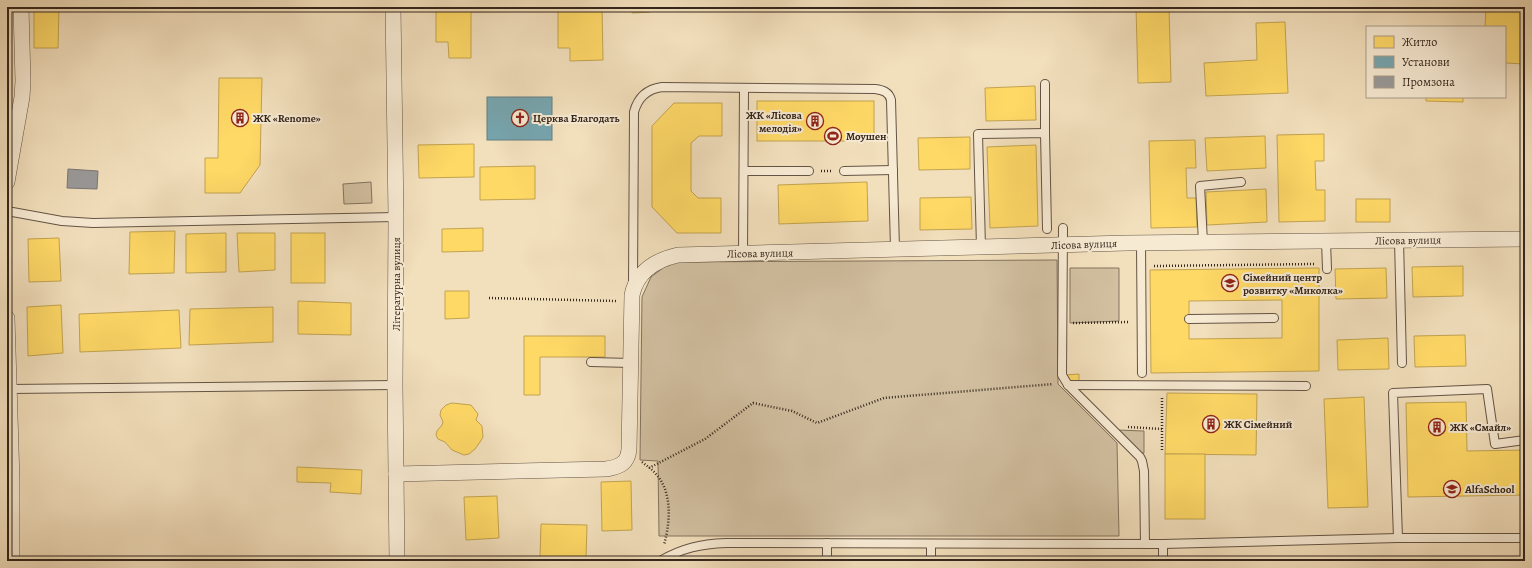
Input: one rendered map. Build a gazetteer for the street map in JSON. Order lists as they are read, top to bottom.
{
  "streets": {
    "street": ["Лісова вулиця", "Літературна вулиця"]
  },
  "places": {
    "building": [
      "ЖК «Renome»",
      "ЖК «Лісова мелодія»",
      "ЖК Сімейний",
      "ЖК «Смайл»"
    ],
    "church": ["Церква Благодать"],
    "sports": ["Моушен"],
    "school or university": ["Сімейний центр розвитку «Миколка»", "AlfaSchool"]
  },
  "legend": ["Житло", "Установи", "Промзона"]
}
